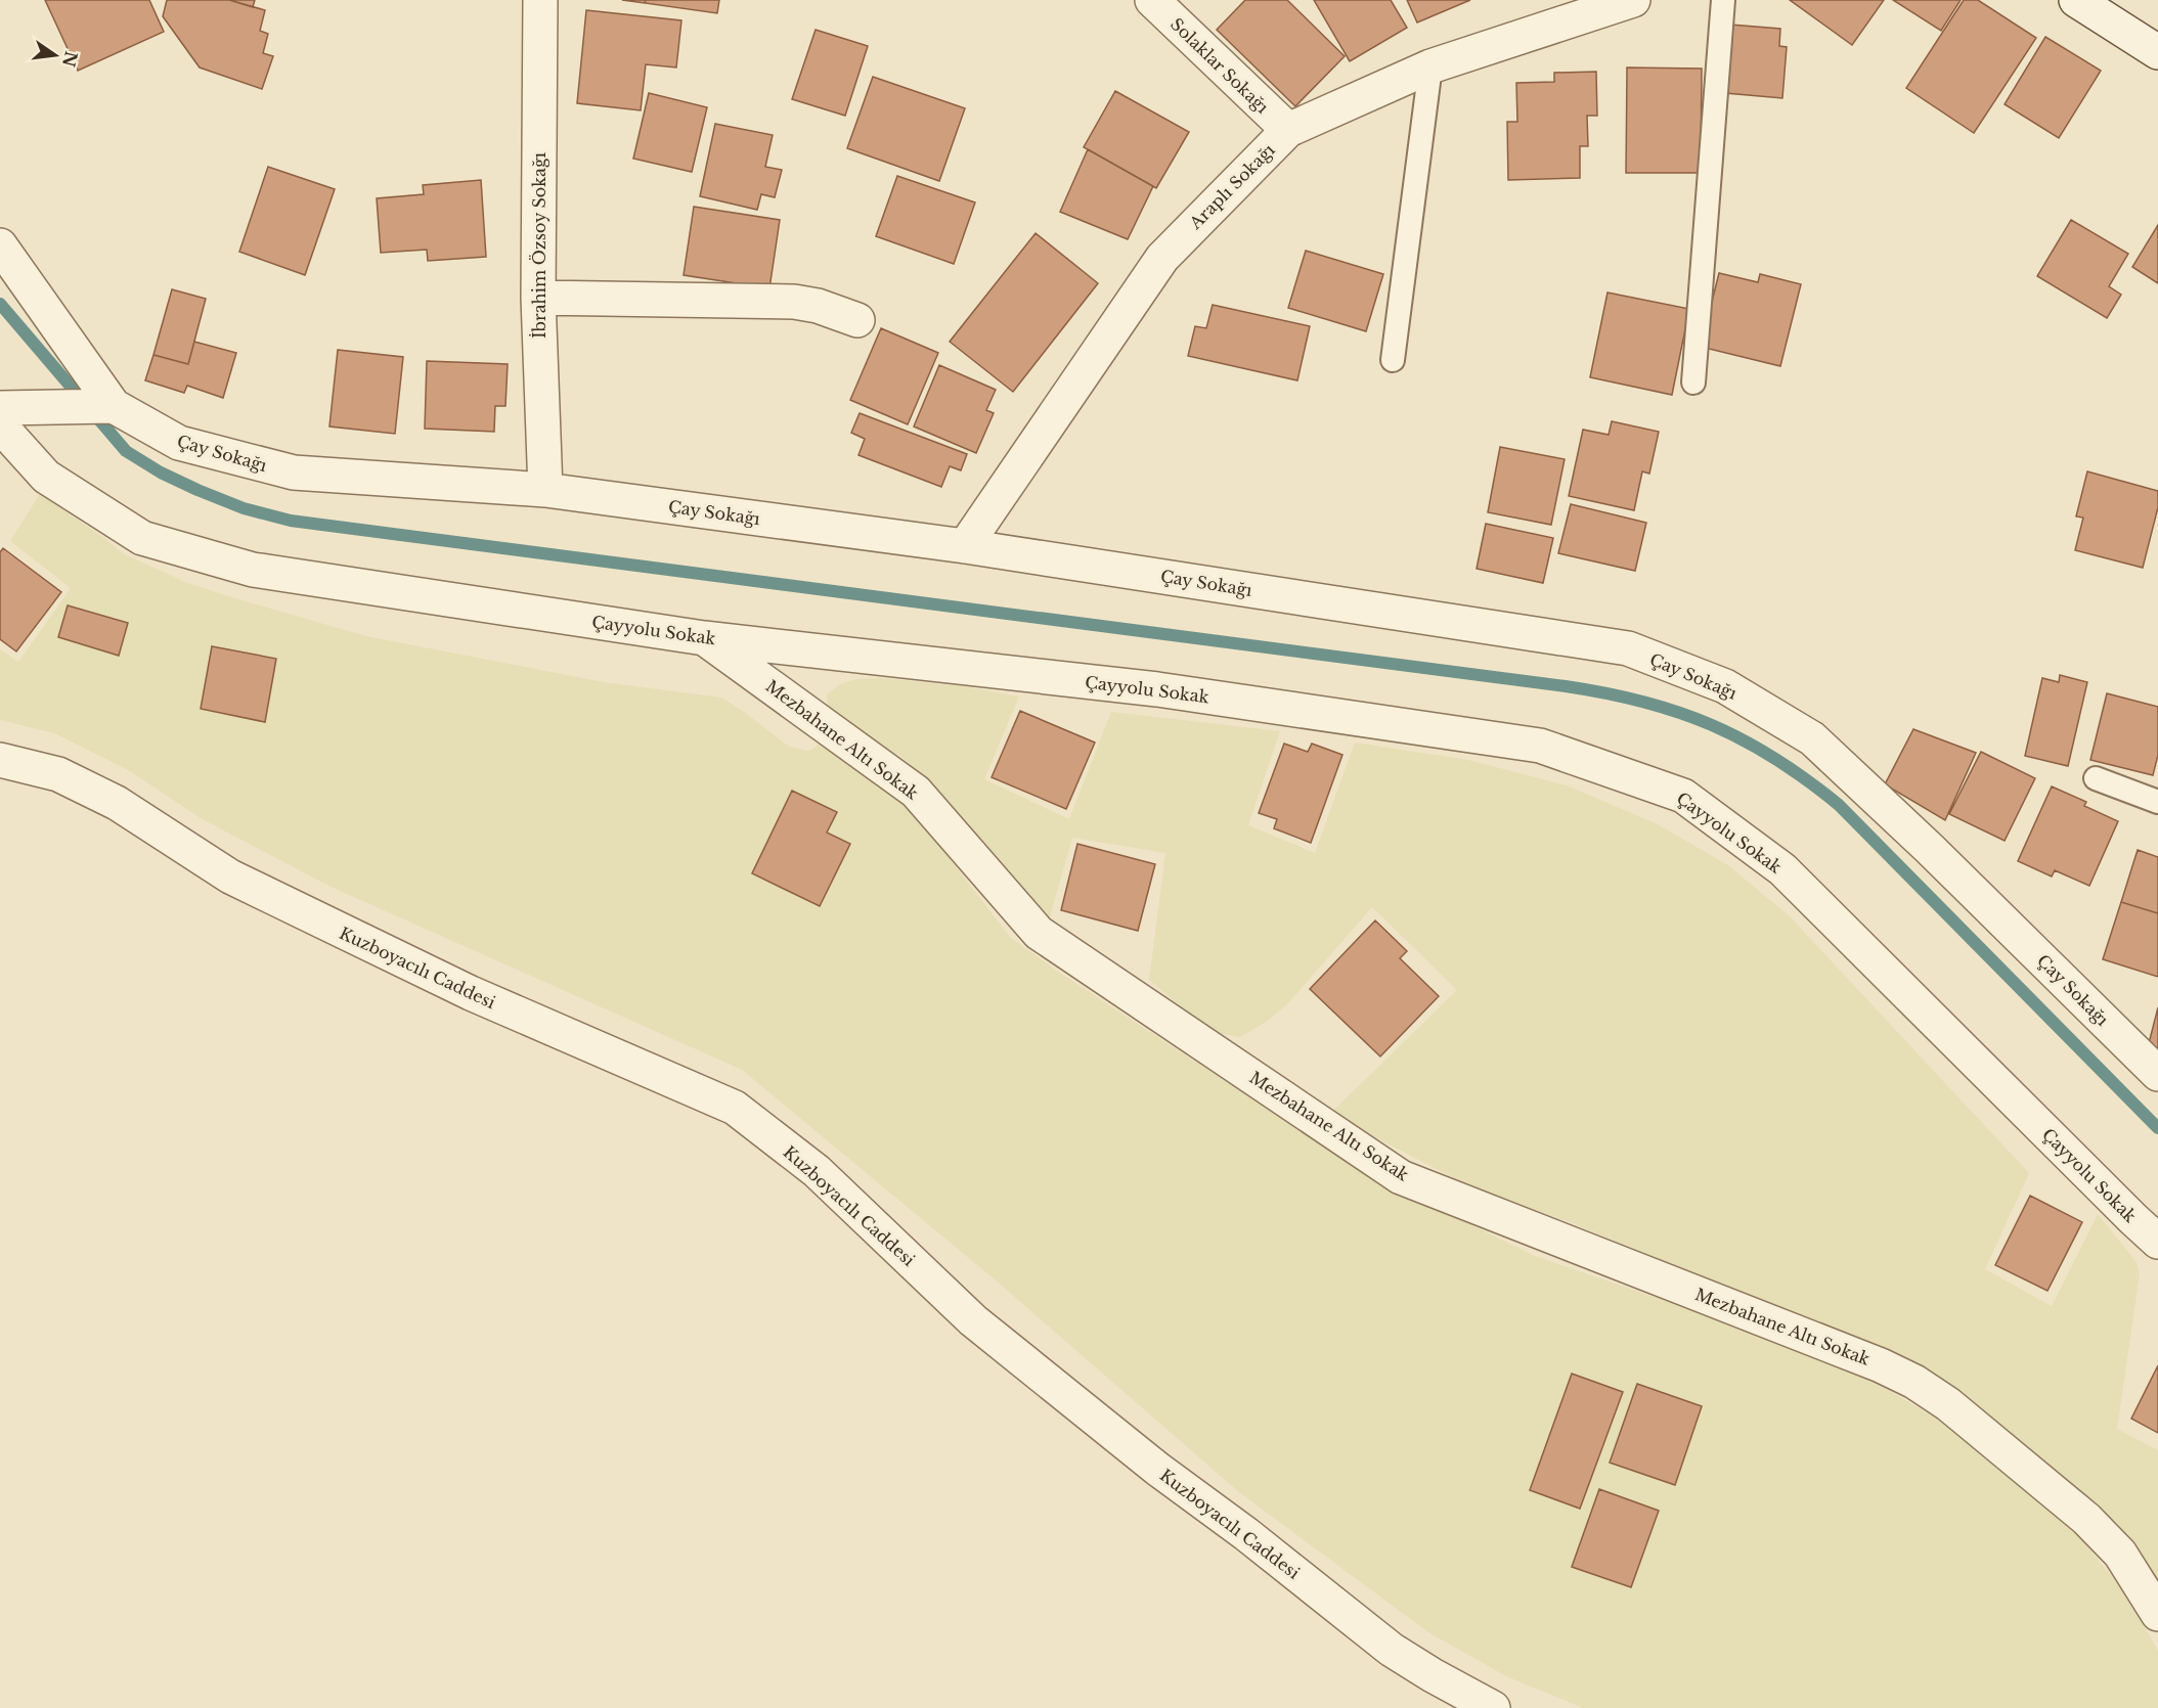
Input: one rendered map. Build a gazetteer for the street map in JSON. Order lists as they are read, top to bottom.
{
  "streets": {
    "street": [
      "Solaklar Sokağı",
      "Araplı Sokağı",
      "İbrahim Özsoy Sokağı",
      "Çay Sokağı",
      "Çayyolu Sokak",
      "Mezbahane Altı Sokak",
      "Kuzboyacılı Caddesi"
    ]
  },
  "crossings": [
    ["Solaklar Sokağı", "Araplı Sokağı"],
    ["Araplı Sokağı", "Çay Sokağı"],
    ["İbrahim Özsoy Sokağı", "Çay Sokağı"],
    ["Çayyolu Sokak", "Mezbahane Altı Sokak"]
  ],
  "north": "right"
}
